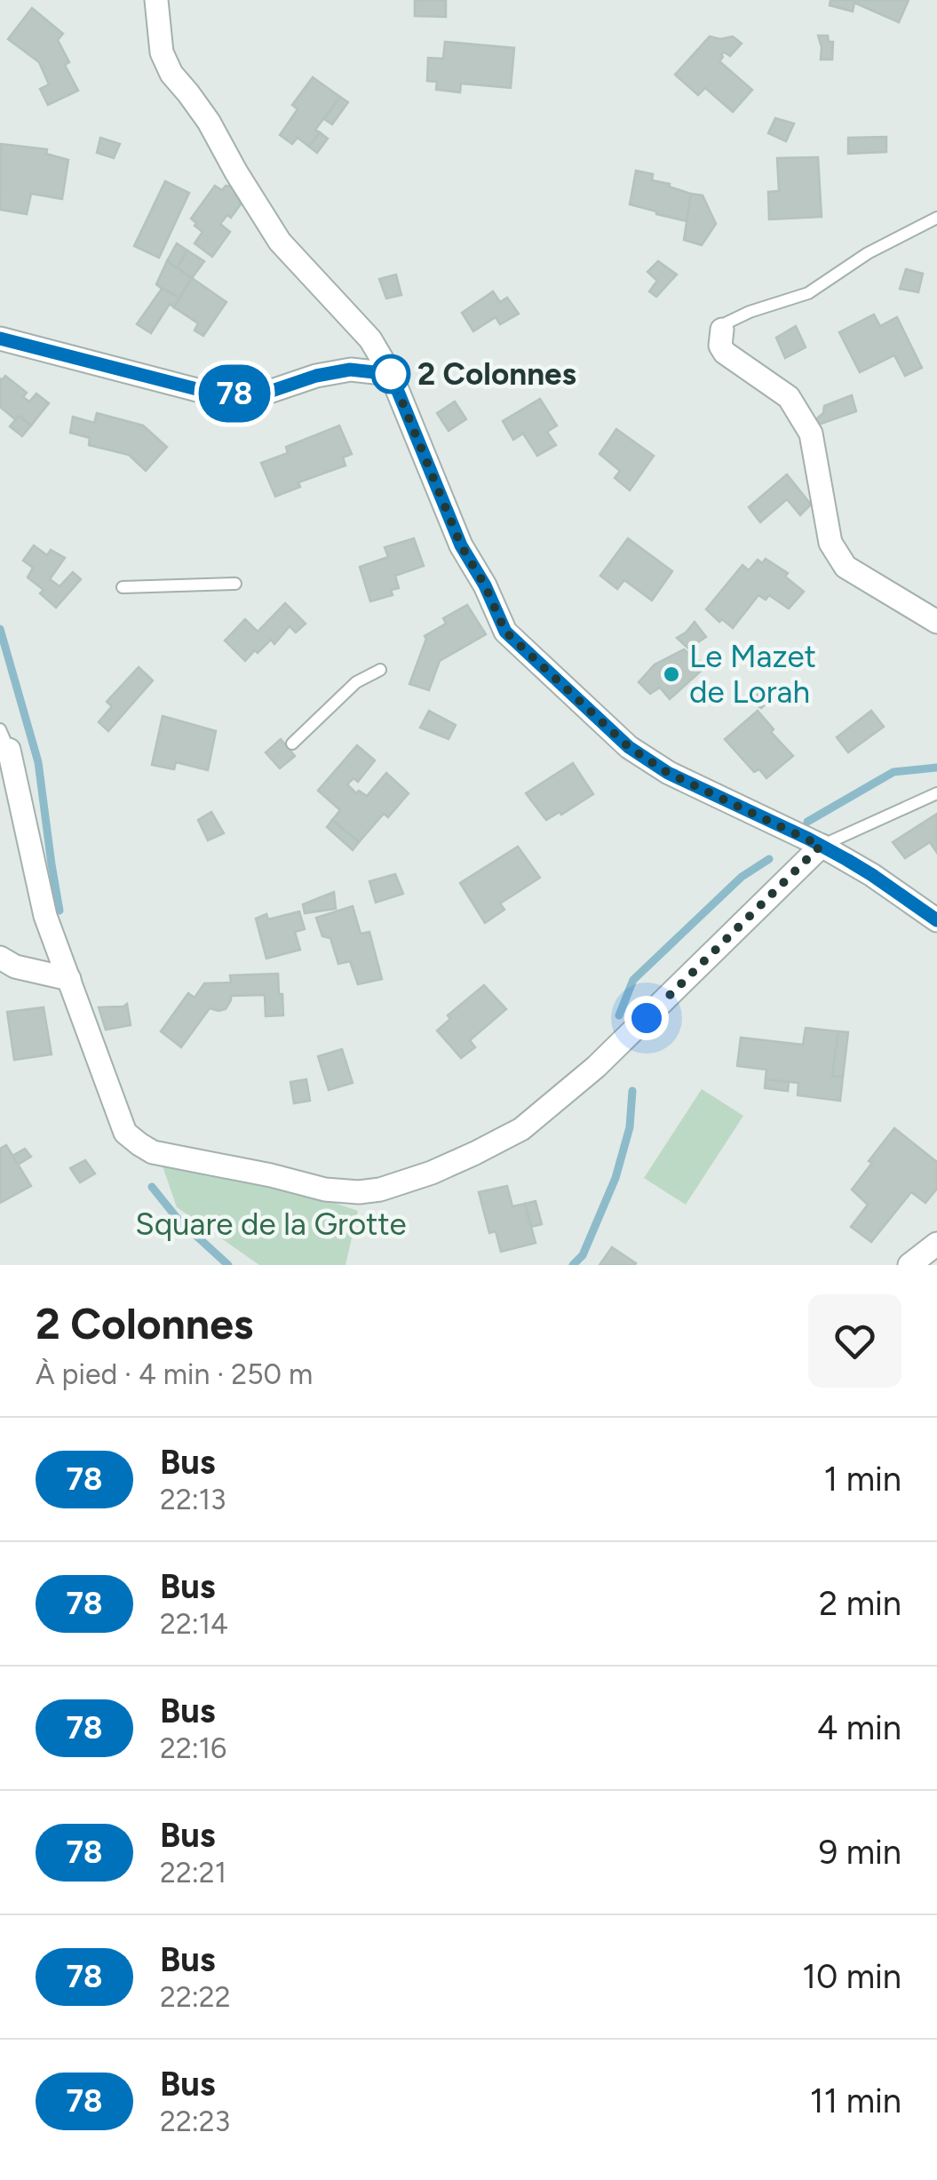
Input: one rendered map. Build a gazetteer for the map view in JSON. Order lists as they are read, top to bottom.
{
  "parks": ["Square de la Grotte"],
  "places": ["2 Colonnes", "Le Mazet de Lorah"],
  "lines": ["bus line 78"],
  "page": {
    "on_map": "78",
    "heading": ["2 Colonnes", "À pied · 4 min · 250 m"],
    "list": [
      {
        "mark": "78",
        "name": "Bus",
        "note": "22:13",
        "value": "1 min"
      },
      {
        "mark": "78",
        "name": "Bus",
        "note": "22:14",
        "value": "2 min"
      },
      {
        "mark": "78",
        "name": "Bus",
        "note": "22:16",
        "value": "4 min"
      },
      {
        "mark": "78",
        "name": "Bus",
        "note": "22:21",
        "value": "9 min"
      },
      {
        "mark": "78",
        "name": "Bus",
        "note": "22:22",
        "value": "10 min"
      },
      {
        "mark": "78",
        "name": "Bus",
        "note": "22:23",
        "value": "11 min"
      }
    ]
  }
}
